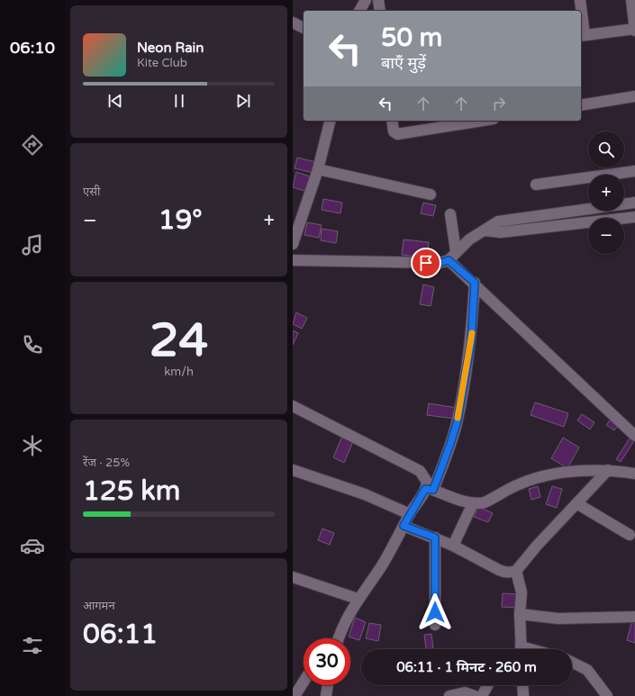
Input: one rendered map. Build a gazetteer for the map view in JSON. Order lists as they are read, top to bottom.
{
  "page": {
    "tabs": "06:10",
    "turn": ["50 m", "बाएँ मुड़ें"],
    "song": ["Neon Rain", "Kite Club"],
    "map_buttons": ["+", "−"],
    "tile": [
      "एसी",
      ["24", "km/h"],
      ["रेंज · 25%", "125 km"],
      ["आगमन", "06:11"]
    ],
    "heat": ["−", "19°", "+"],
    "limit": "30",
    "trip": "06:11 · 1 मिनट · 260 m"
  }
}
